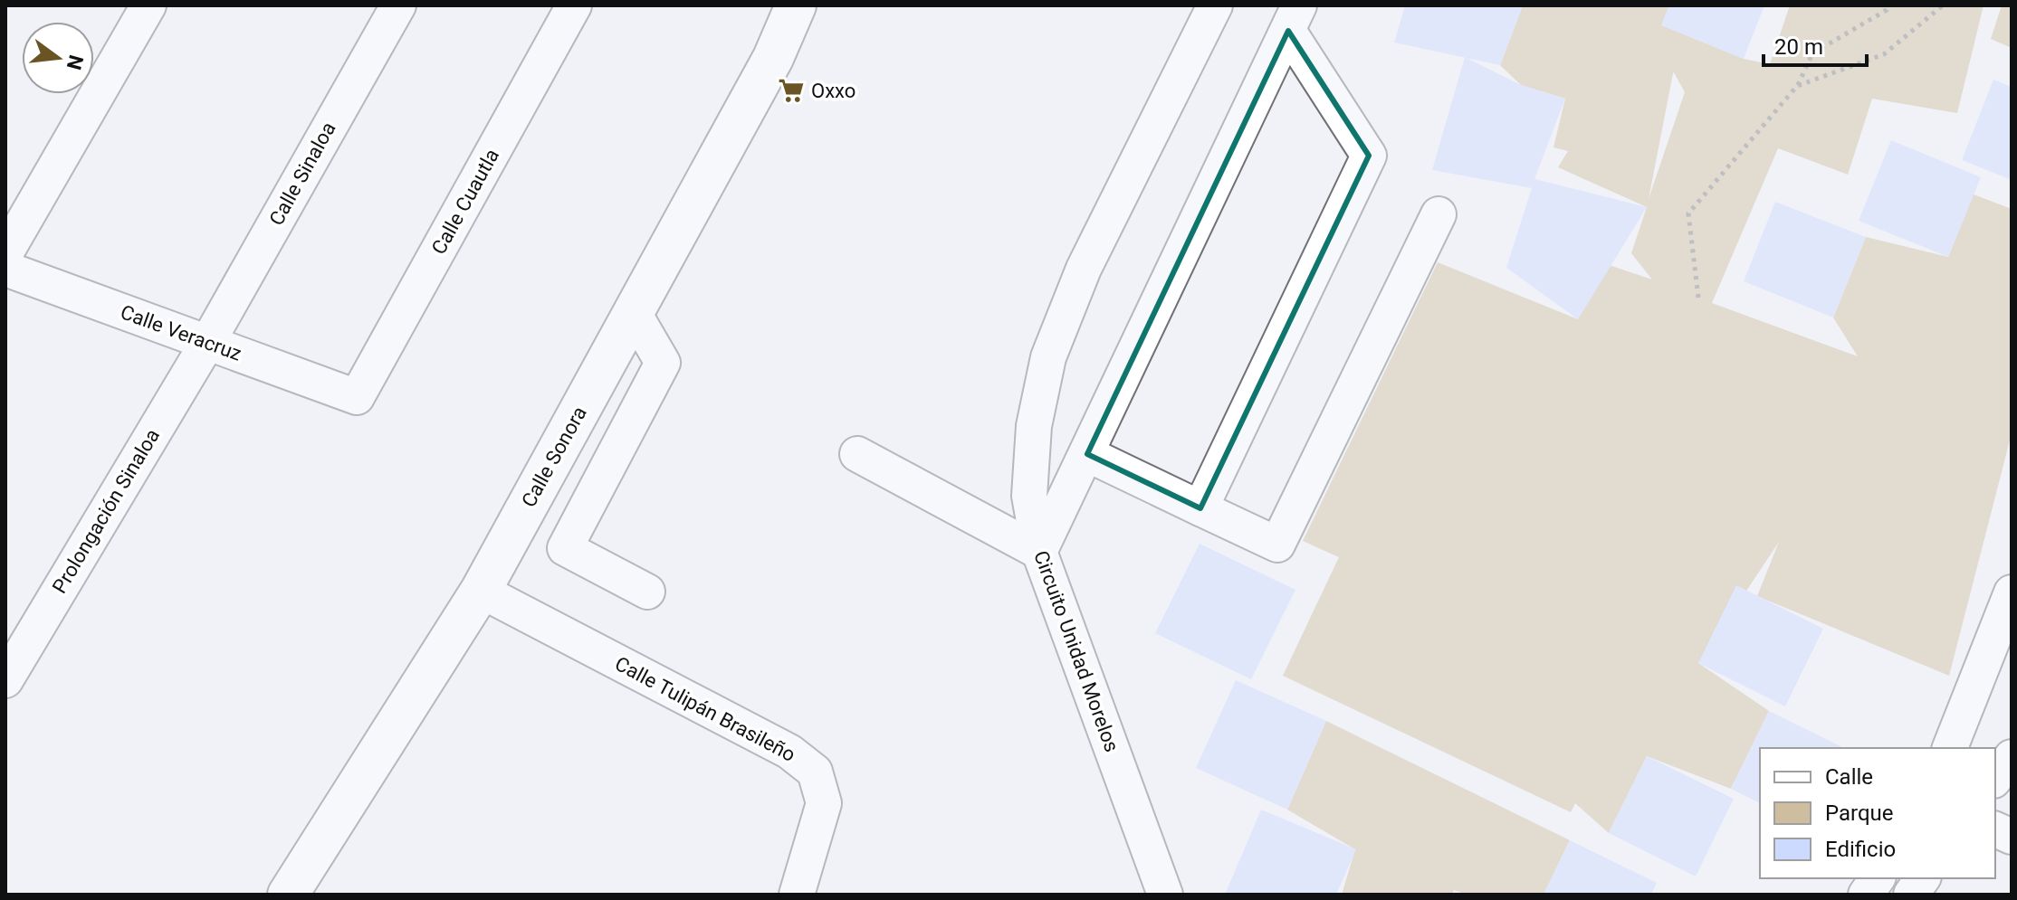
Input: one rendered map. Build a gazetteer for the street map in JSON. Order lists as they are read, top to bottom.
{
  "streets": {
    "street": [
      "Calle Sinaloa",
      "Calle Cuautla",
      "Calle Veracruz",
      "Calle Sonora",
      "Prolongación Sinaloa",
      "Circuito Unidad Morelos",
      "Calle Tulipán Brasileño"
    ]
  },
  "crossings": [
    ["Calle Sinaloa", "Calle Veracruz"],
    ["Calle Sinaloa", "Prolongación Sinaloa"],
    ["Calle Cuautla", "Calle Veracruz"],
    ["Calle Veracruz", "Prolongación Sinaloa"],
    ["Calle Sonora", "Calle Tulipán Brasileño"]
  ],
  "places": {
    "supermarket": ["Oxxo"]
  },
  "legend": ["Calle", "Parque", "Edificio"],
  "scale_bar": "20 m",
  "north": "right"
}
